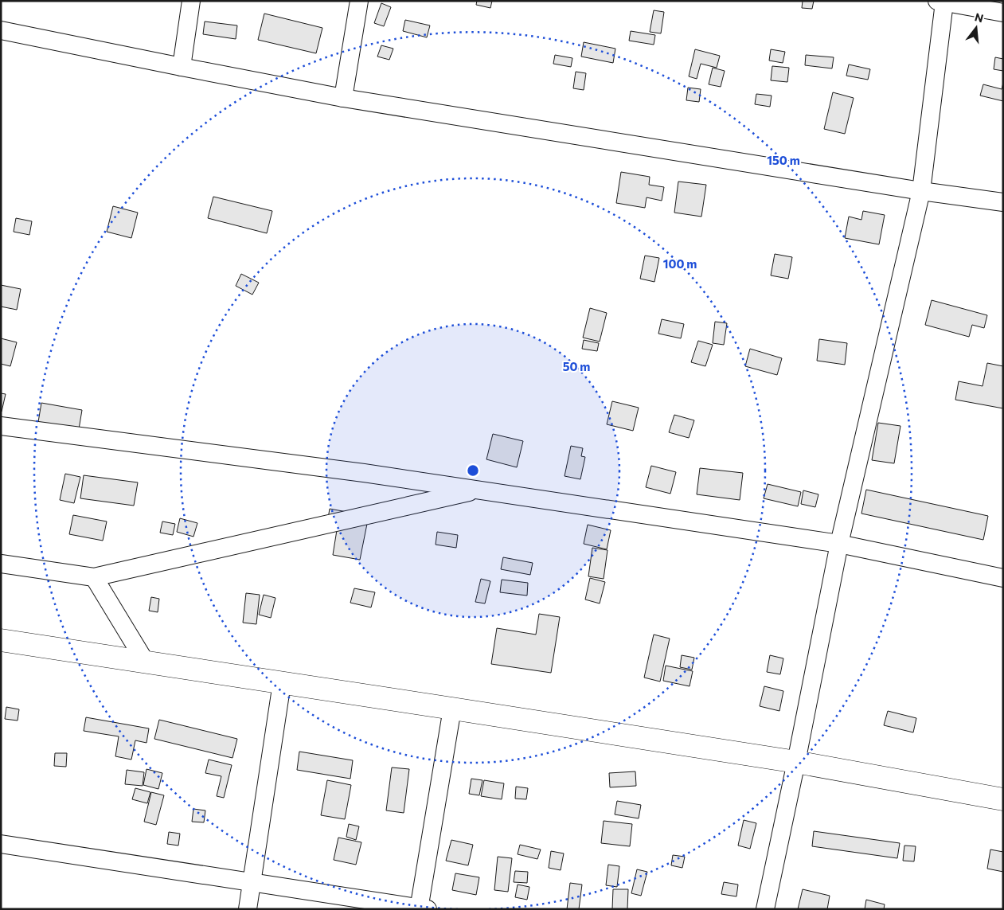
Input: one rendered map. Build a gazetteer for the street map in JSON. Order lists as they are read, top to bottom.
{
  "north": "top",
  "rings": ["150 m", "100 m", "50 m"]
}
